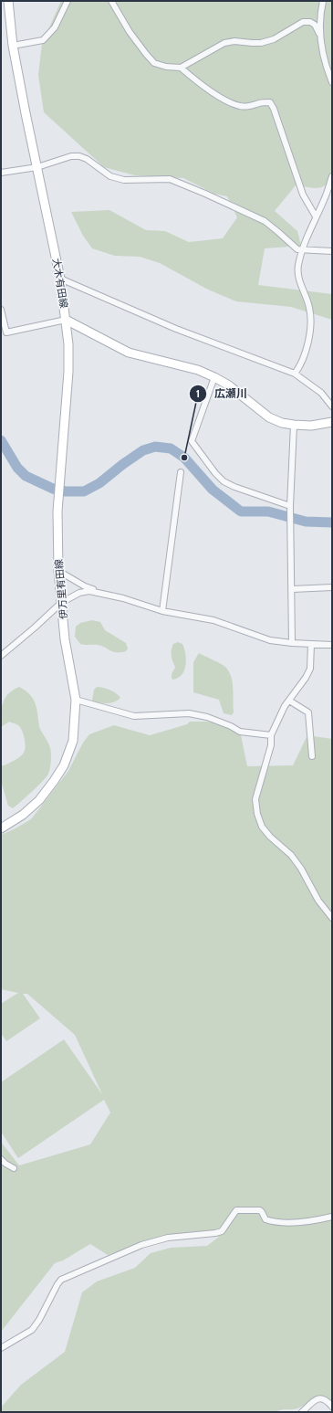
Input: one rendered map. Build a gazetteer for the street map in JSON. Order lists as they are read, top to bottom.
{
  "streets": {
    "main road": ["大木有田線", "伊万里有田線"]
  },
  "crossings": [
    ["大木有田線", "伊万里有田線"]
  ],
  "places": ["広瀬川"]
}
